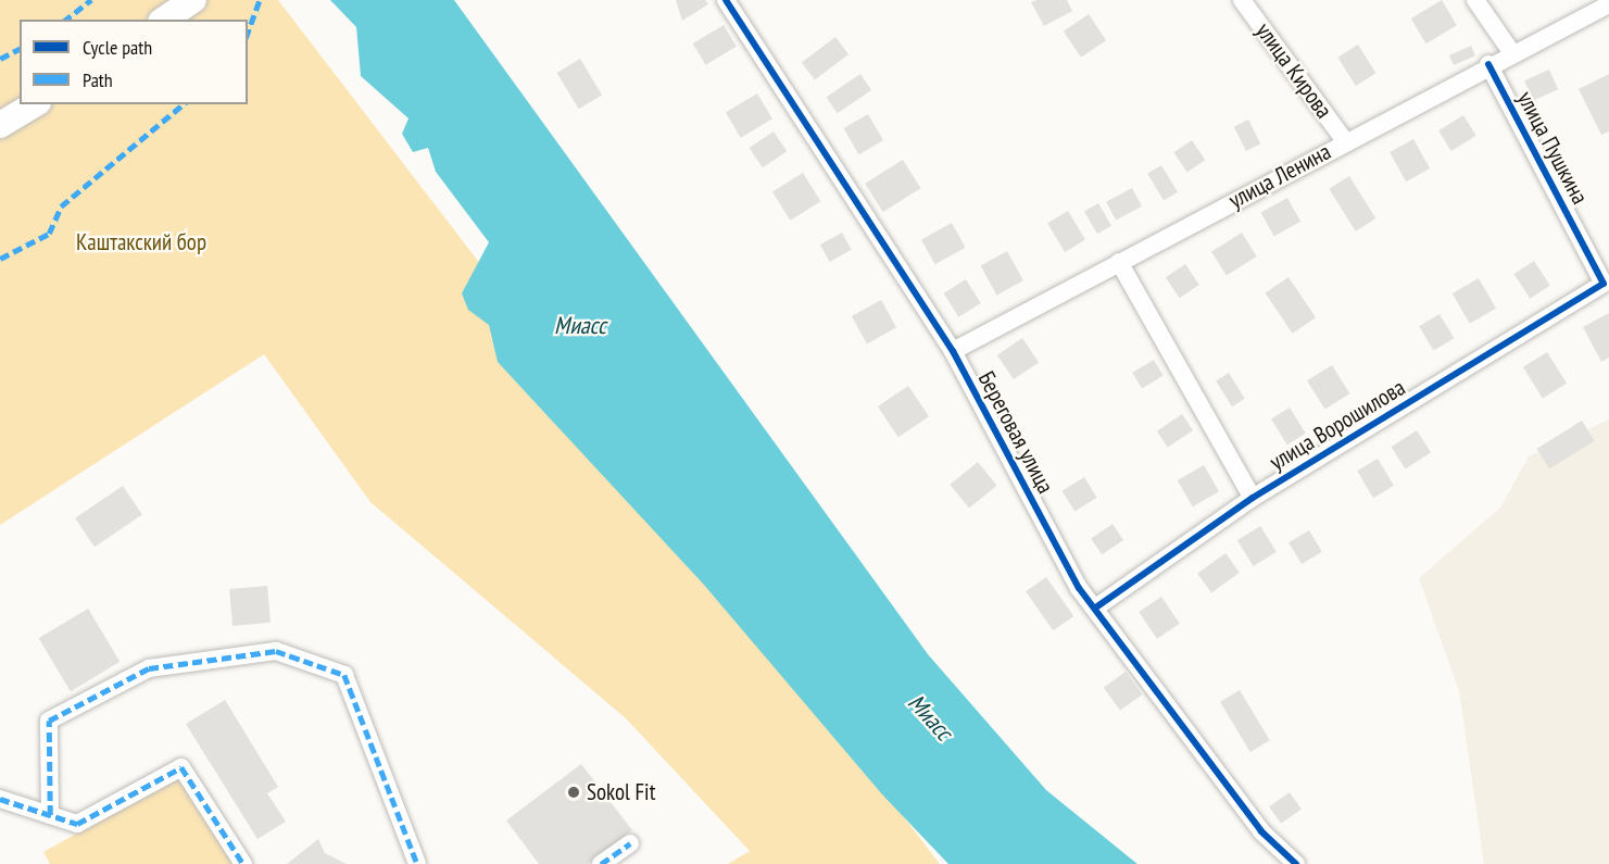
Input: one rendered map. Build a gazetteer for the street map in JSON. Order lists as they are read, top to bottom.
{
  "streets": {
    "street": [
      "улица Кирова",
      "улица Пушкина",
      "улица Ленина",
      "улица Ворошилова",
      "Береговая улица"
    ]
  },
  "crossings": [
    ["улица Кирова", "улица Ленина"],
    ["улица Пушкина", "улица Ленина"],
    ["улица Пушкина", "улица Ворошилова"],
    ["улица Ленина", "Береговая улица"],
    ["улица Ворошилова", "Береговая улица"]
  ],
  "water": ["Миасс"],
  "parks": ["Каштакский бор"],
  "places": ["Sokol Fit"],
  "legend": ["Cycle path", "Path"]
}
